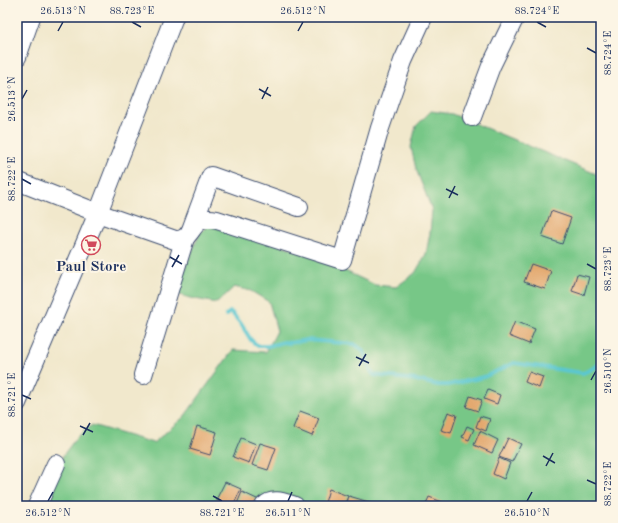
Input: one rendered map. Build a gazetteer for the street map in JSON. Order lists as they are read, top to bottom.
{
  "places": {
    "supermarket": ["Paul Store"]
  },
  "coordinates": [
    "26.513°N",
    "88.723°E",
    "26.512°N",
    "88.724°E",
    "88.722°E",
    "26.510°N",
    "88.721°E",
    "26.511°N"
  ]
}
